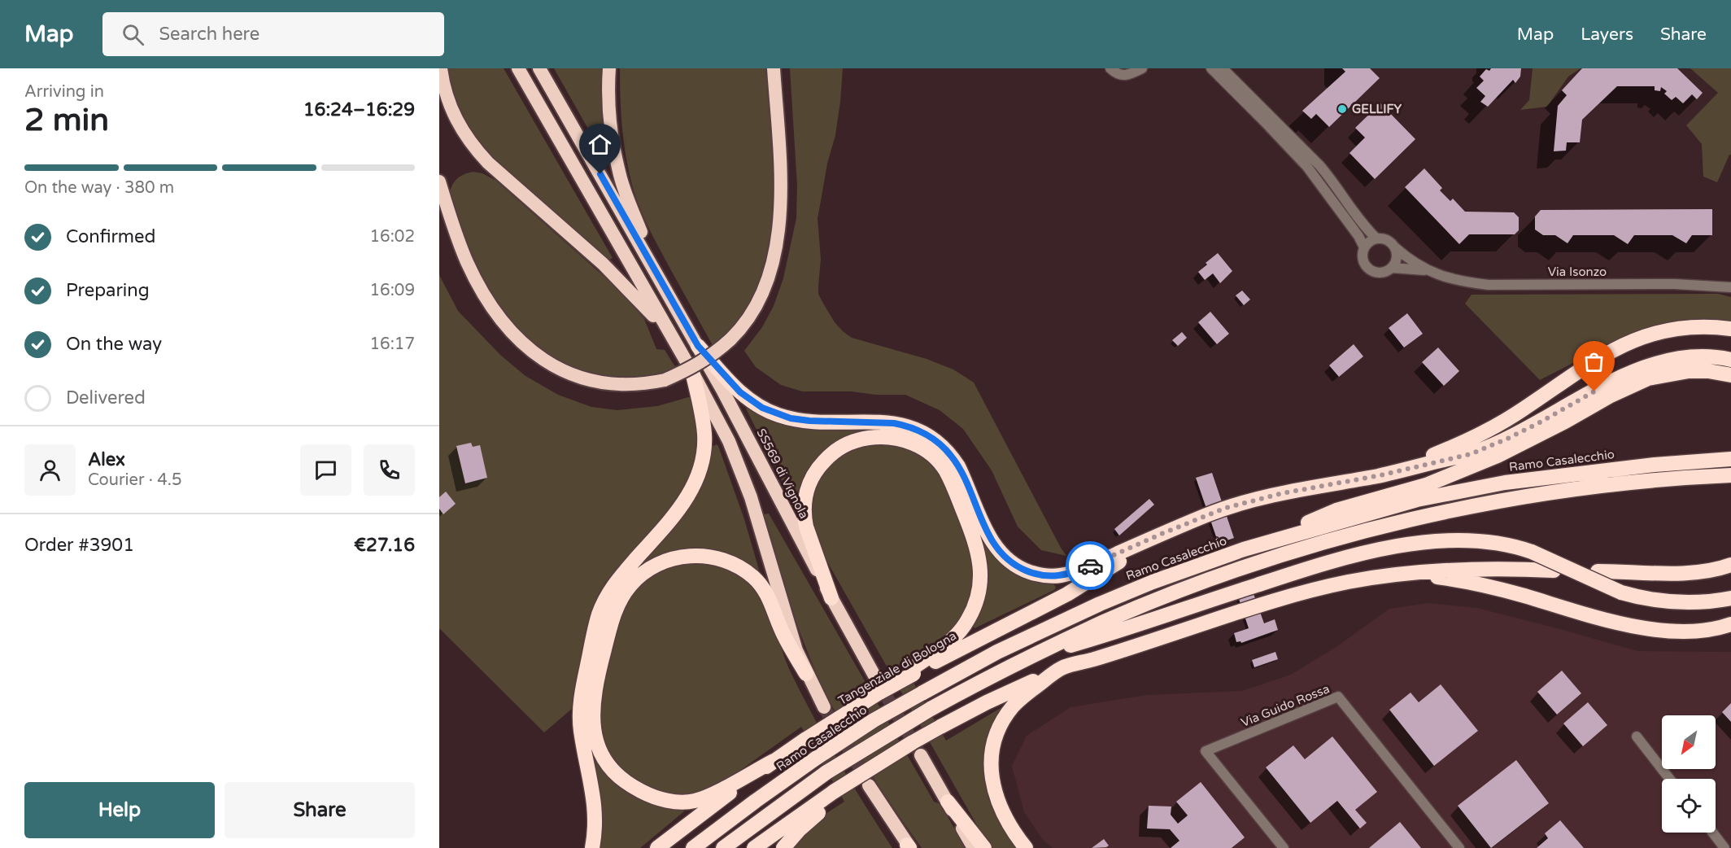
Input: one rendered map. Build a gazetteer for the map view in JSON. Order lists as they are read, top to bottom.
{
  "streets": {
    "highway": ["Ramo Casalecchio", "SS569 di Vignola", "Tangenziale di Bologna"],
    "street": ["Via Isonzo", "Via Guido Rossa"]
  },
  "places": ["GELLIFY"],
  "north": "bottom left",
  "page": {
    "header": "Map",
    "search": "Search here",
    "nav": ["Map", "Layers", "Share"],
    "heading": ["2 min", "Arriving in", "16:24–16:29"],
    "panel": [
      "Alex",
      "Courier · 4.5",
      "Order #3901",
      "€27.16"
    ],
    "bar": "On the way · 380 m",
    "list": [
      ["Confirmed", "16:02"],
      ["Preparing", "16:09"],
      ["On the way", "16:17"],
      "Delivered"
    ],
    "buttons": ["Help", "Share"]
  }
}
